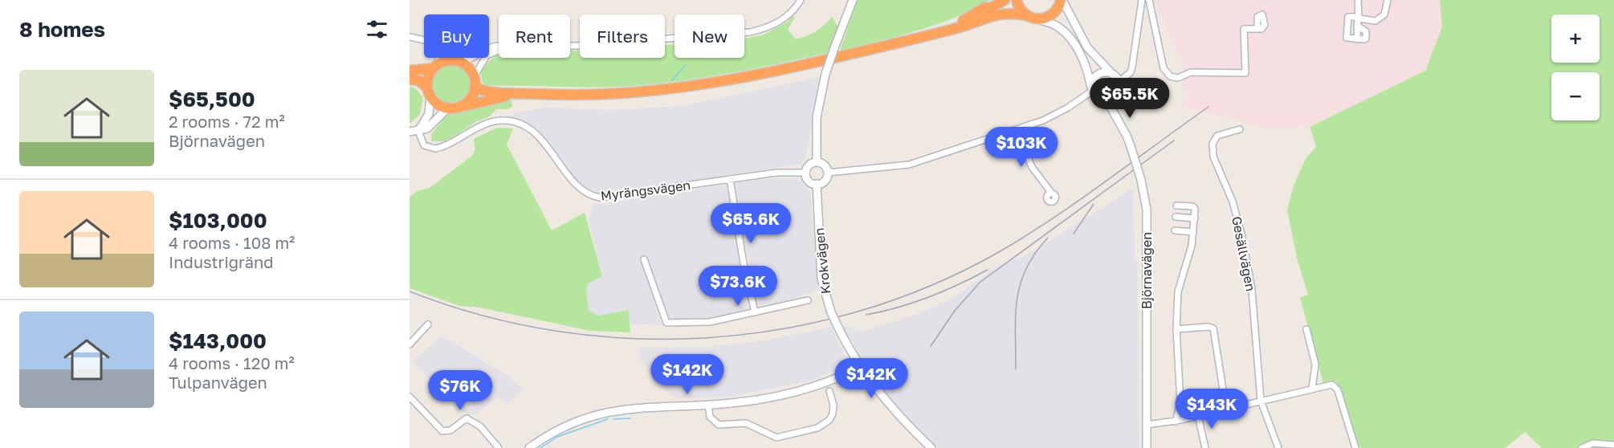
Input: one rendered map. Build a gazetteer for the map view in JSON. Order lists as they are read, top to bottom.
{
  "streets": {
    "street": [
      "Myrängsvägen",
      "Gesällvägen",
      "Krokvägen",
      "Björnavägen"
    ]
  },
  "crossings": [
    ["Myrängsvägen", "Krokvägen"]
  ],
  "page": {
    "heading": "8 homes",
    "map_buttons": ["+", "−"],
    "chip": [
      "Buy",
      "Rent",
      "Filters",
      "New"
    ],
    "list": [
      {
        "name": "$65,500",
        "note": "2 rooms · 72 m² · Björnavägen"
      },
      {
        "name": "$103,000",
        "note": "4 rooms · 108 m² · Industrigränd"
      },
      {
        "name": "$143,000",
        "note": "4 rooms · 120 m² · Tulpanvägen"
      }
    ],
    "price": [
      "$65.5K",
      "$103K",
      "$65.6K",
      "$73.6K",
      "$142K",
      "$142K",
      "$76K",
      "$143K"
    ]
  }
}
